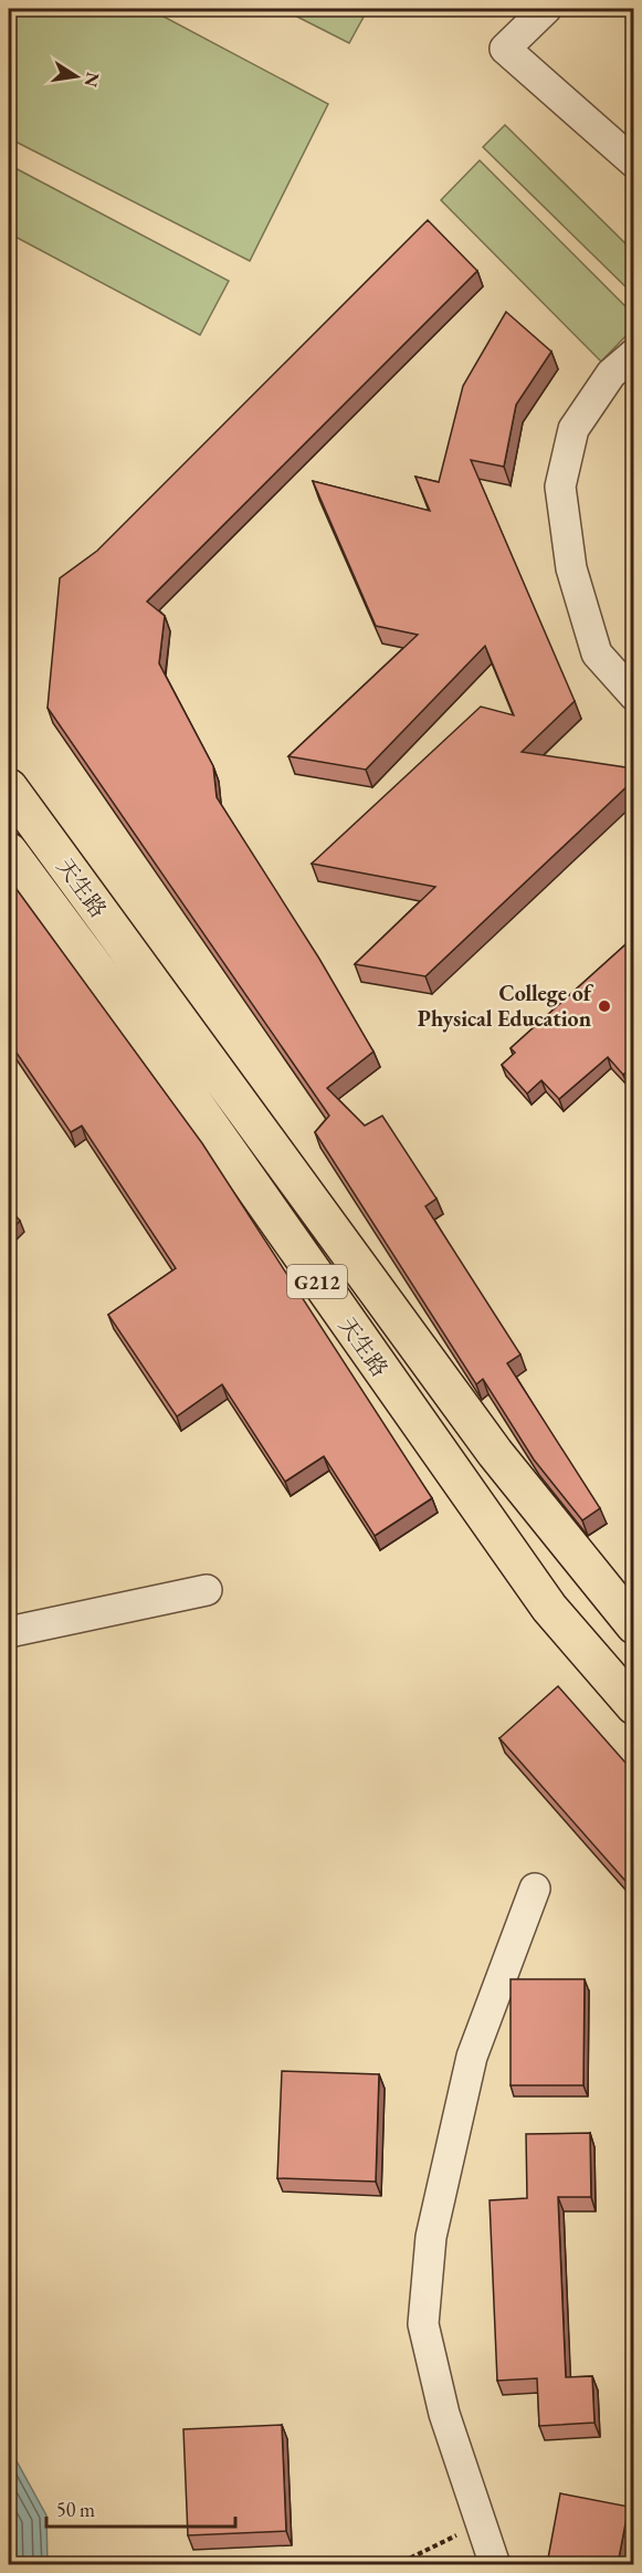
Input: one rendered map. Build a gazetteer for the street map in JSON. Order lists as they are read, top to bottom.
{
  "streets": {
    "highway": ["天生路", "G212"]
  },
  "places": ["College of Physical Education"],
  "scale_bar": "50 m",
  "north": "right"
}
